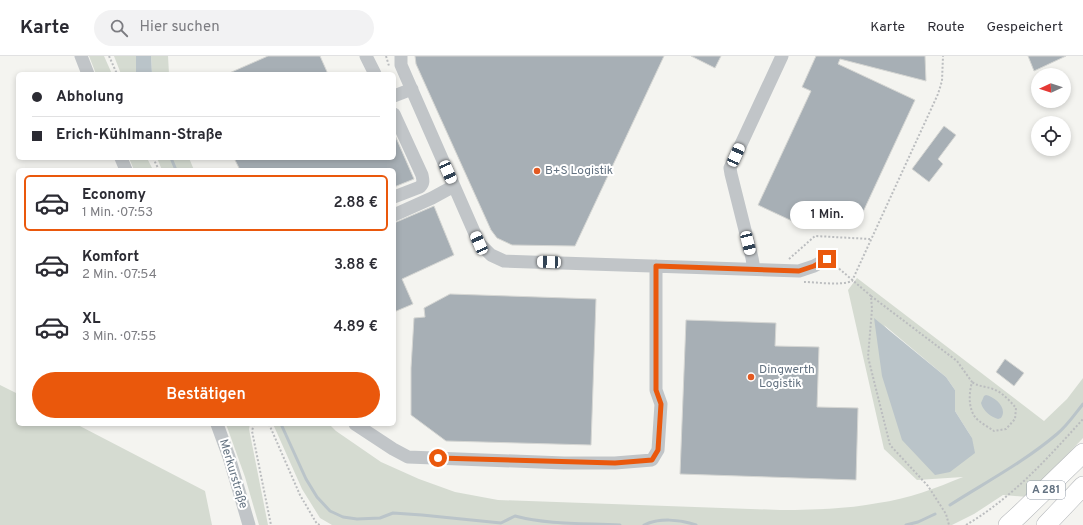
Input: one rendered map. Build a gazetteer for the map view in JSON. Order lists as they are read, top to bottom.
{
  "streets": {
    "highway": ["A 281"],
    "street": ["Merkurstraße"]
  },
  "places": ["B+S Logistik", "Dingwerth Logistik"],
  "north": "left",
  "page": {
    "header": "Karte",
    "search": "Hier suchen",
    "nav": ["Karte", "Route", "Gespeichert"],
    "banner": ["Abholung", "Erich-Kühlmann-Straße"],
    "list": [
      {
        "name": "Economy",
        "note": "1 Min. · 07:53",
        "value": "2.88 €"
      },
      {
        "name": "Komfort",
        "note": "2 Min. · 07:54",
        "value": "3.88 €"
      },
      {
        "name": "XL",
        "note": "3 Min. · 07:55",
        "value": "4.89 €"
      }
    ],
    "bubble": "1 Min.",
    "buttons": "Bestätigen"
  }
}
